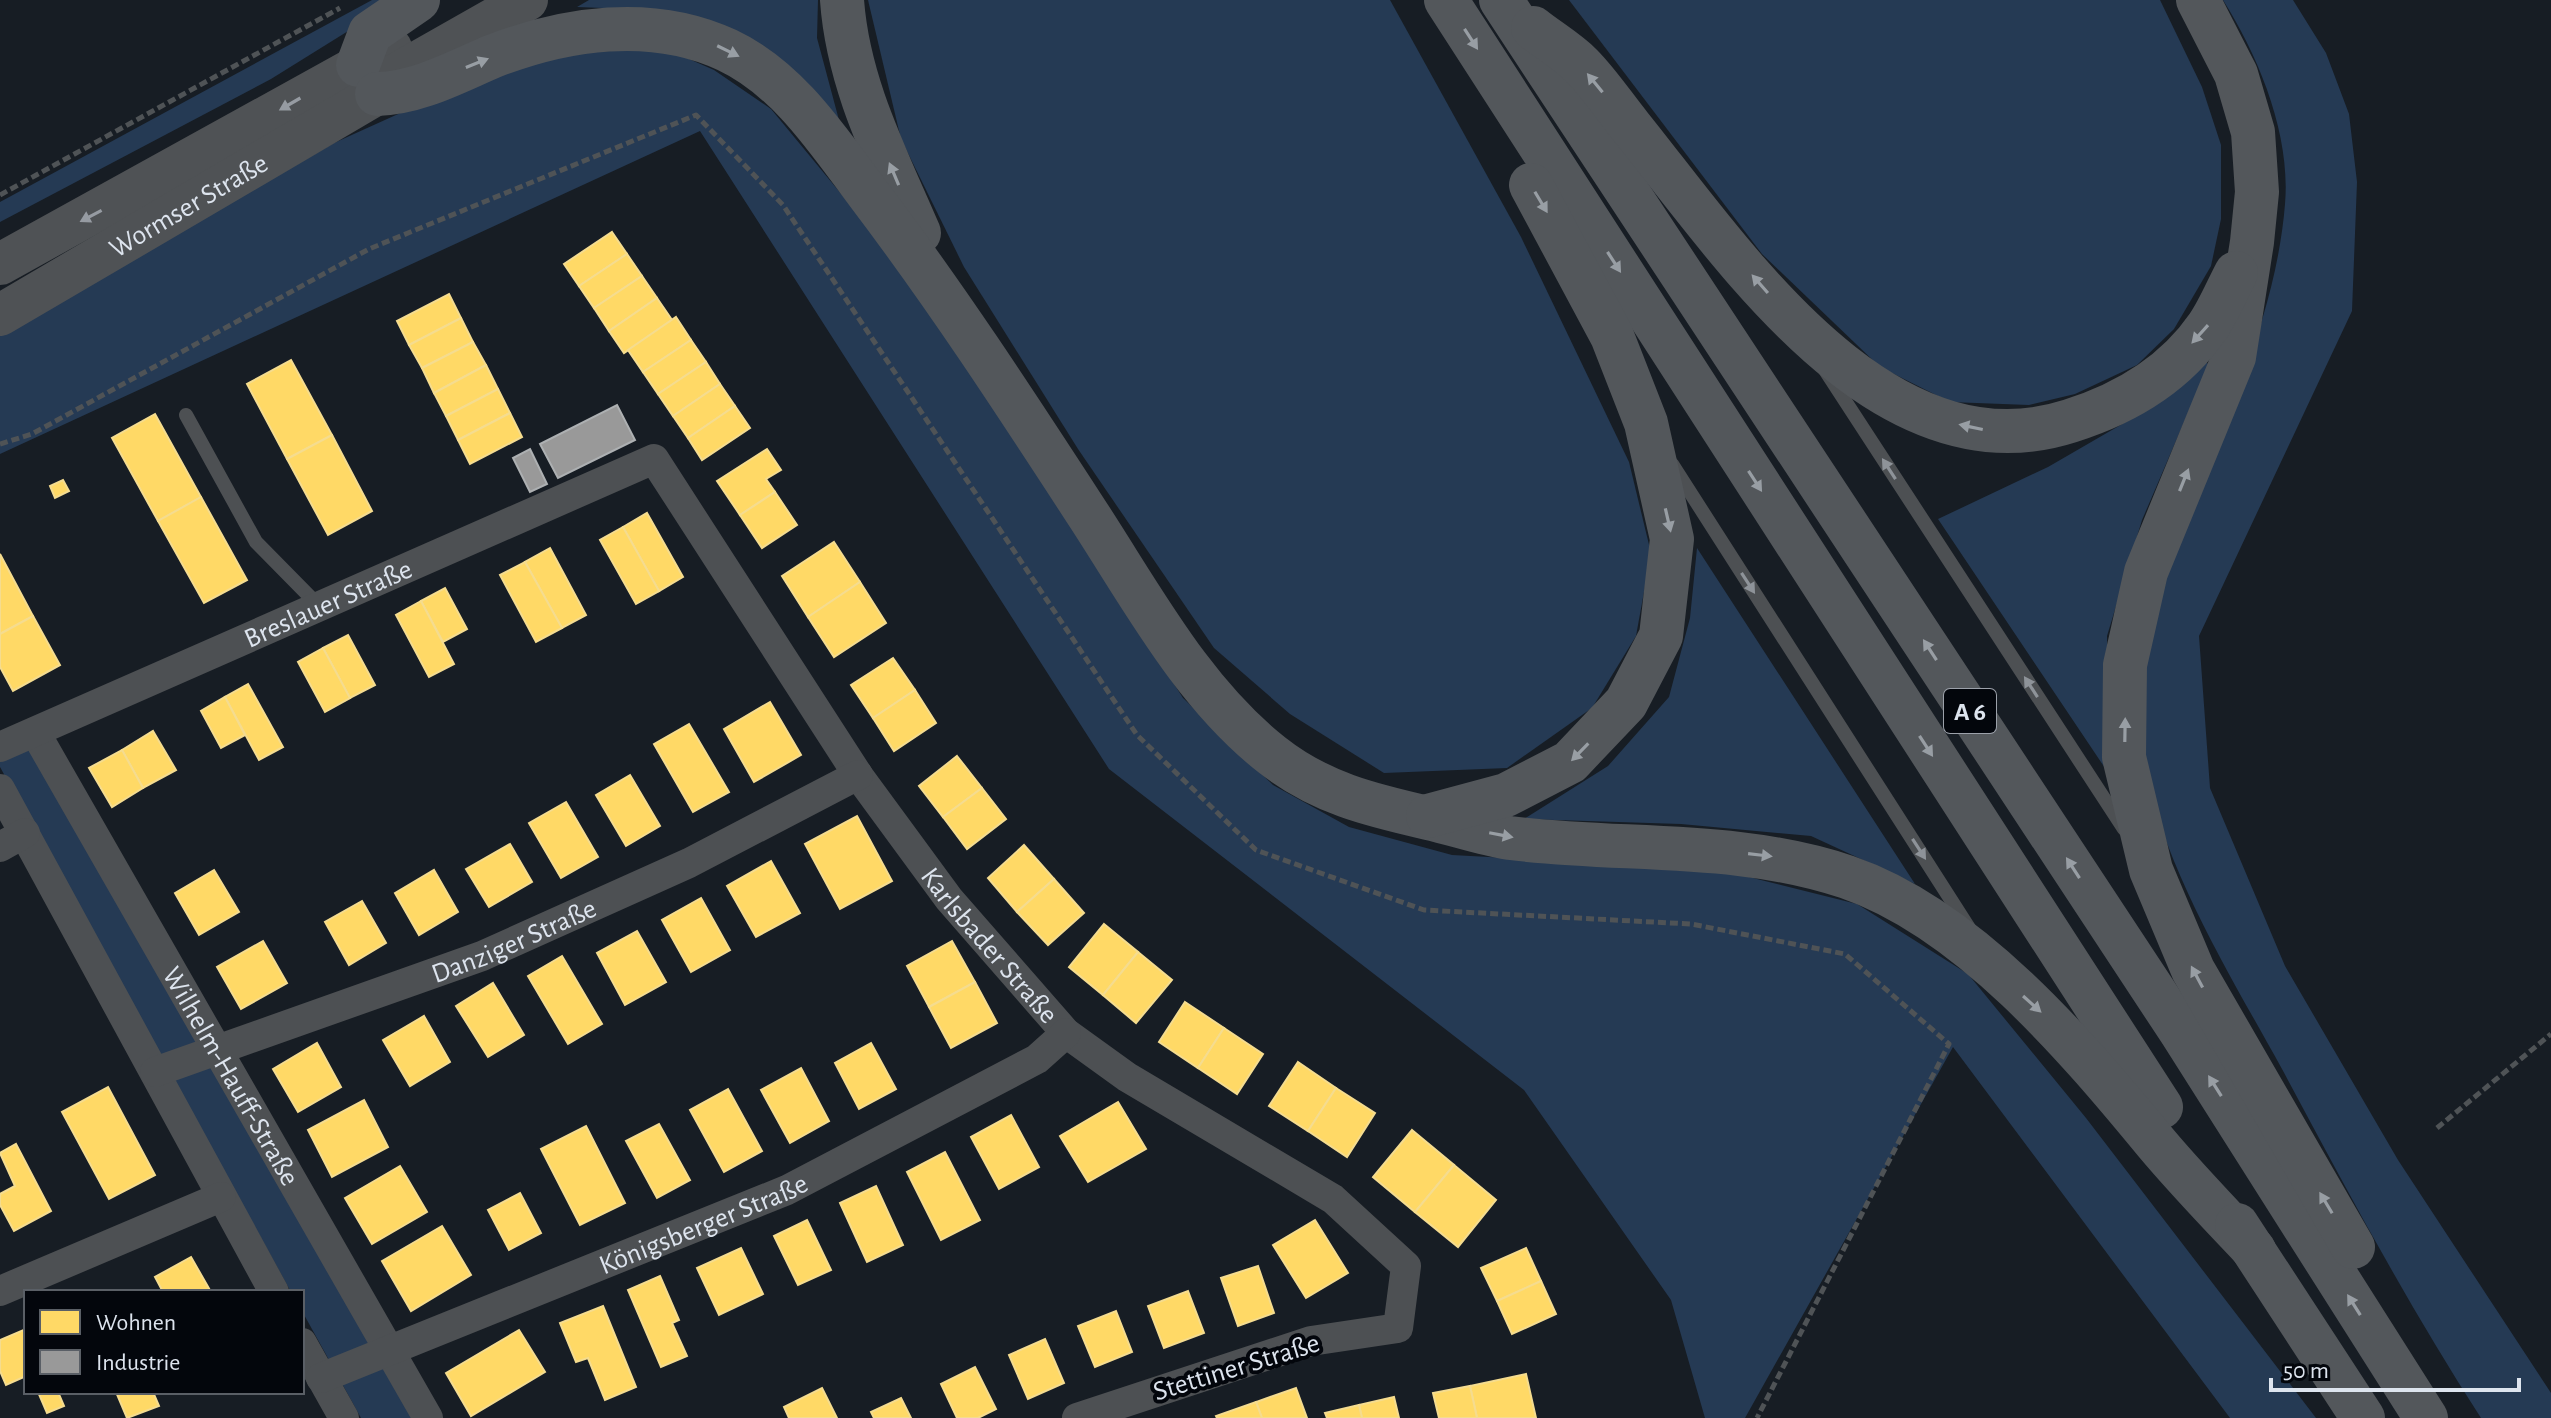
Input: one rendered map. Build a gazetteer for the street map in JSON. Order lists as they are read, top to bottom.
{
  "streets": {
    "highway": ["A 6"],
    "main road": ["Wormser Straße"],
    "street": [
      "Breslauer Straße",
      "Danziger Straße",
      "Karlsbader Straße",
      "Wilhelm-Hauff-Straße",
      "Königsberger Straße",
      "Stettiner Straße"
    ]
  },
  "crossings": [
    ["Breslauer Straße", "Karlsbader Straße"],
    ["Breslauer Straße", "Wilhelm-Hauff-Straße"],
    ["Danziger Straße", "Karlsbader Straße"],
    ["Danziger Straße", "Wilhelm-Hauff-Straße"],
    ["Karlsbader Straße", "Königsberger Straße"],
    ["Karlsbader Straße", "Stettiner Straße"],
    ["Wilhelm-Hauff-Straße", "Königsberger Straße"]
  ],
  "legend": ["Wohnen", "Industrie"],
  "scale_bar": "50 m"
}
